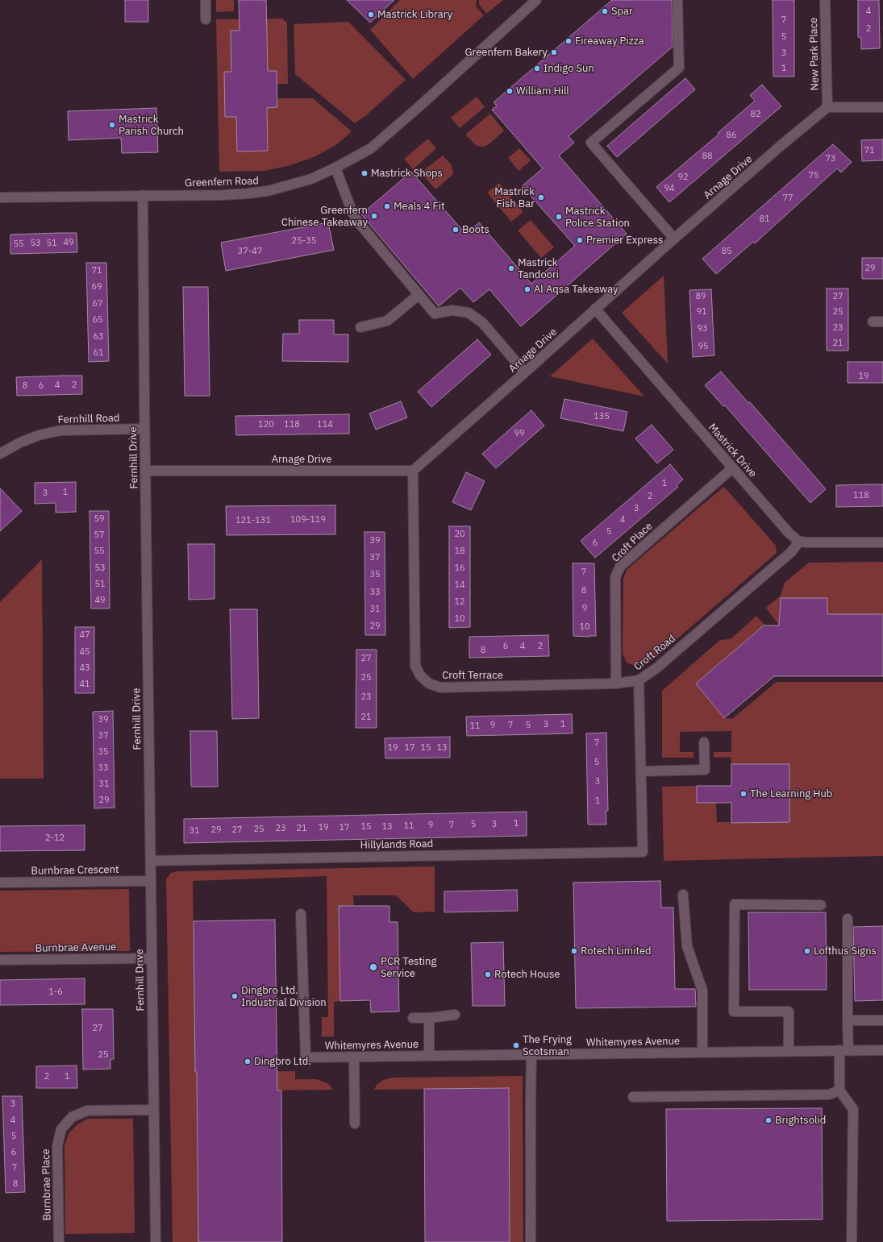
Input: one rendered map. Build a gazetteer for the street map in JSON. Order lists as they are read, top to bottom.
{
  "streets": {
    "street": [
      "New Park Place",
      "Arnage Drive",
      "Greenfern Road",
      "Fernhill Road",
      "Mastrick Drive",
      "Fernhill Drive",
      "Croft Place",
      "Croft Road",
      "Croft Terrace",
      "Hillylands Road",
      "Burnbrae Crescent",
      "Burnbrae Avenue",
      "Whitemyres Avenue",
      "Burnbrae Place"
    ]
  },
  "crossings": [
    ["New Park Place", "Arnage Drive"],
    ["Arnage Drive", "Mastrick Drive"],
    ["Arnage Drive", "Fernhill Drive"],
    ["Arnage Drive", "Croft Terrace"],
    ["Greenfern Road", "Fernhill Drive"],
    ["Fernhill Road", "Fernhill Drive"],
    ["Mastrick Drive", "Croft Place"],
    ["Mastrick Drive", "Croft Road"],
    ["Fernhill Drive", "Hillylands Road"],
    ["Fernhill Drive", "Burnbrae Crescent"],
    ["Fernhill Drive", "Burnbrae Avenue"],
    ["Fernhill Drive", "Burnbrae Place"],
    ["Croft Place", "Croft Terrace"],
    ["Croft Road", "Croft Terrace"],
    ["Croft Road", "Hillylands Road"]
  ],
  "places": [
    "Spar",
    "Mastrick Library",
    "Fireaway Pizza",
    "Greenfern Bakery",
    "Indigo Sun",
    "William Hill",
    "Mastrick Parish Church",
    "Mastrick Shops",
    "Mastrick Fish Bar",
    "Meals 4 Fit",
    "Greenfern Chinese Takeaway",
    "Mastrick Police Station",
    "Boots",
    "Premier Express",
    "Mastrick Tandoori",
    "Al Aqsa Takeaway",
    "The Learning Hub",
    "Rotech Limited",
    "Lofthus Signs",
    "PCR Testing Service",
    "Rotech House",
    "Dingbro Ltd. Industrial Division",
    "The Frying Scotsman",
    "Dingbro Ltd.",
    "Brightsolid"
  ],
  "house_numbers": [
    "4",
    "7",
    "2",
    "5",
    "3",
    "1",
    "82",
    "86",
    "71",
    "88",
    "73",
    "75",
    "92",
    "94",
    "77",
    "81",
    "25-35",
    "49",
    "53",
    "51",
    "55",
    "37-47",
    "85",
    "29",
    "71",
    "69",
    "89",
    "27",
    "67",
    "91",
    "25",
    "65",
    "23",
    "93",
    "63",
    "21",
    "95",
    "61",
    "19",
    "4",
    "2",
    "8",
    "6",
    "135",
    "120",
    "118",
    "114",
    "99",
    "1",
    "1",
    "3",
    "118",
    "2",
    "3",
    "59",
    "109-119",
    "4",
    "121-131",
    "5",
    "20",
    "57",
    "39",
    "6",
    "55",
    "18",
    "37",
    "53",
    "16",
    "7",
    "35",
    "51",
    "14",
    "8",
    "33",
    "49",
    "12",
    "9",
    "31",
    "10",
    "29",
    "10",
    "47",
    "6",
    "4",
    "2",
    "8",
    "45",
    "27",
    "43",
    "25",
    "41",
    "23",
    "21",
    "39",
    "3",
    "1",
    "9",
    "7",
    "5",
    "11",
    "37",
    "7",
    "19",
    "17",
    "15",
    "13",
    "35",
    "5",
    "33",
    "3",
    "31",
    "29",
    "1",
    "1",
    "5",
    "3",
    "9",
    "7",
    "11",
    "15",
    "13",
    "19",
    "17",
    "23",
    "21",
    "25",
    "29",
    "27",
    "31",
    "2-12",
    "1-6",
    "27",
    "25",
    "2",
    "1",
    "3",
    "4",
    "5",
    "6",
    "7",
    "8"
  ]
}
